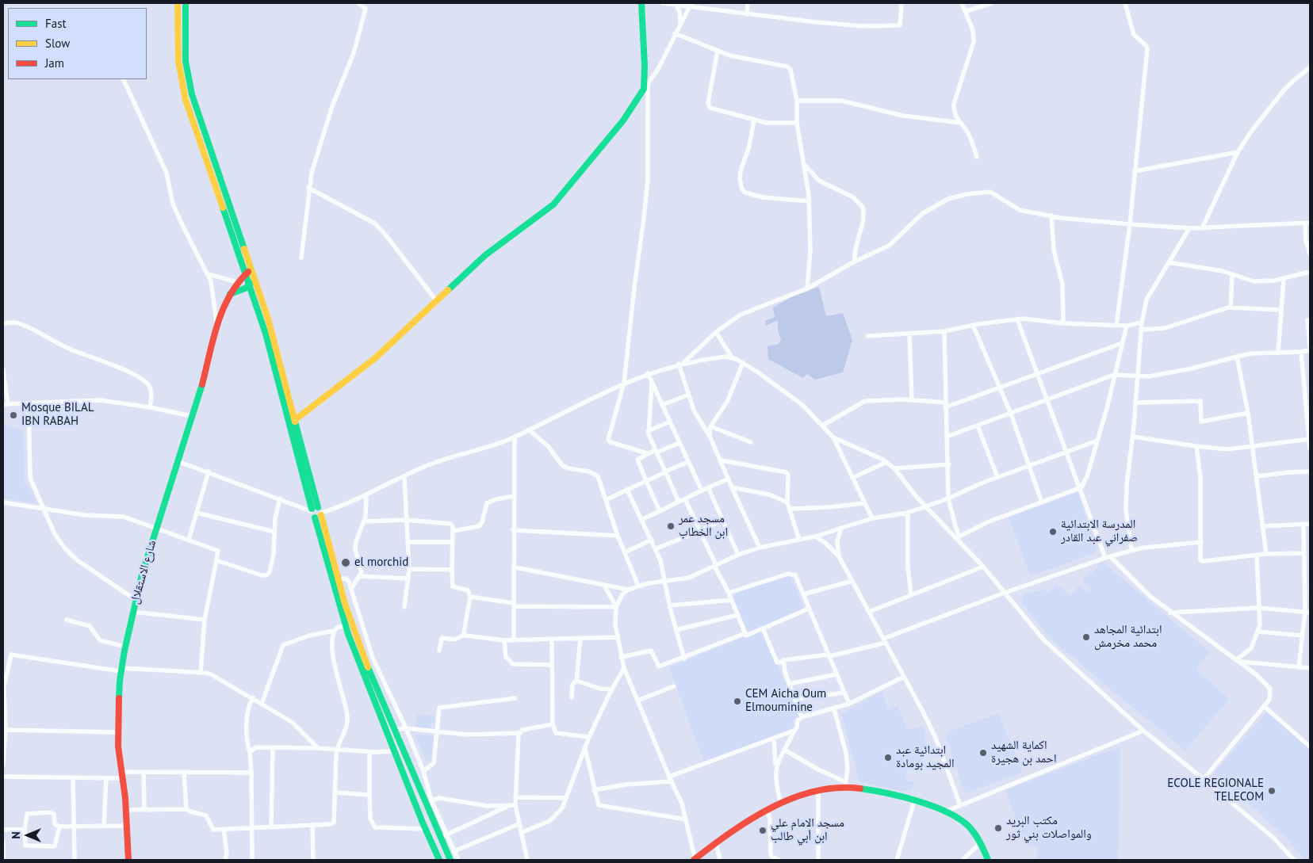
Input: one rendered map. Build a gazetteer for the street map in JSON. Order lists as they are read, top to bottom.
{
  "streets": {
    "main road": ["شارع الاستقلال"]
  },
  "places": [
    "Mosque BILAL IBN RABAH",
    "مسجد عمر ابن الخطاب",
    "المدرسة الابتدائية صفراني عبد القادر",
    "el morchid",
    "ابتدائية المجاهد محمد مخرمش",
    "CEM Aicha Oum Elmouminine",
    "اكماية الشهيد احمد بن هجيرة",
    "ابتدائية عبد المجيد بومادة",
    "ECOLE REGIONALE TELECOM",
    "مكتب البريد والمواصلات بني ثور",
    "مسجد الامام علي ابن أبي طالب"
  ],
  "legend": ["Fast", "Slow", "Jam"],
  "north": "left"
}
